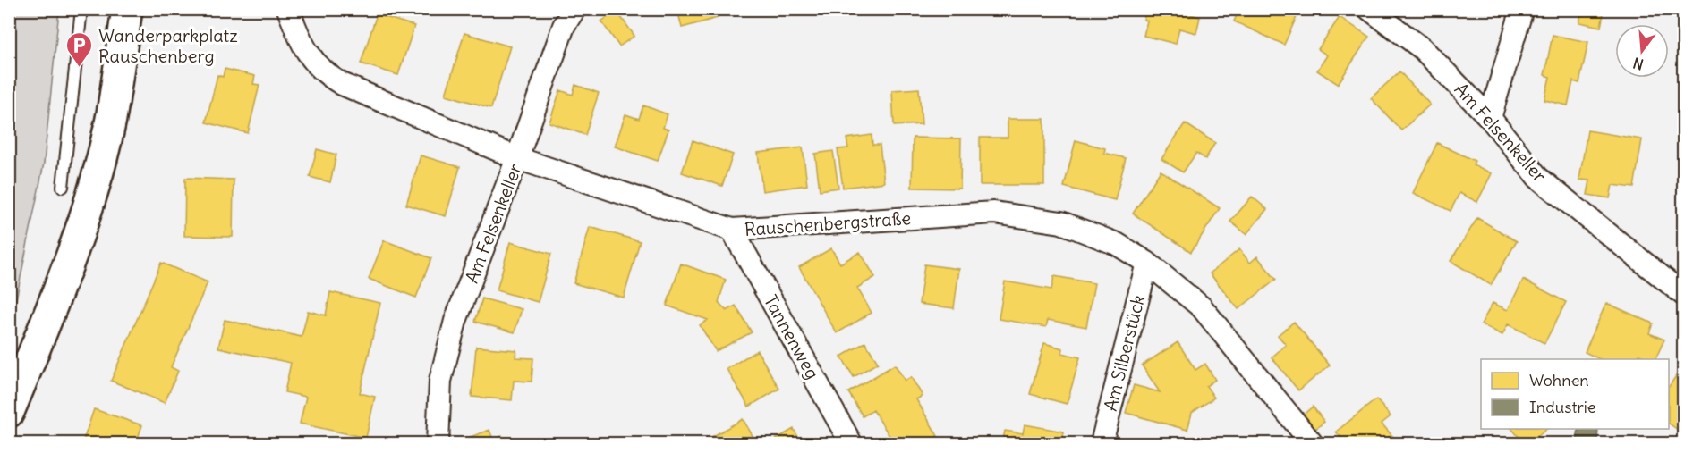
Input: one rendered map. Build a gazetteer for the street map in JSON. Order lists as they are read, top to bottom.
{
  "streets": {
    "street": [
      "Am Felsenkeller",
      "Rauschenbergstraße",
      "Tannenweg",
      "Am Silberstück"
    ]
  },
  "crossings": [
    ["Am Felsenkeller", "Rauschenbergstraße"],
    ["Rauschenbergstraße", "Tannenweg"],
    ["Rauschenbergstraße", "Am Silberstück"]
  ],
  "places": {
    "parking": ["Wanderparkplatz Rauschenberg"]
  },
  "legend": ["Wohnen", "Industrie"],
  "north": "bottom"
}
